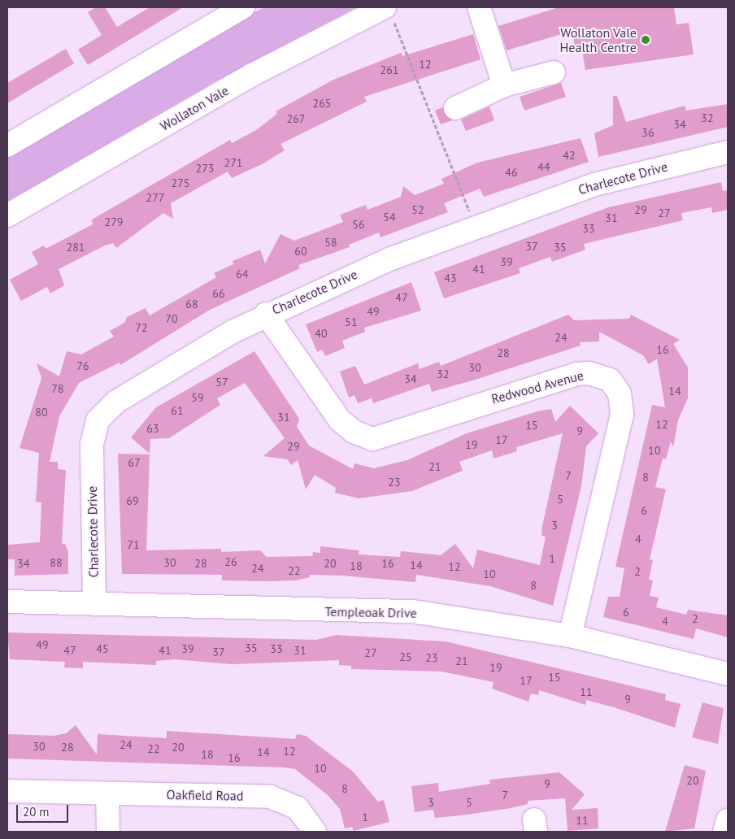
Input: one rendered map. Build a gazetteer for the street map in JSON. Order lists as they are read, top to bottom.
{
  "streets": {
    "street": [
      "Wollaton Vale",
      "Charlecote Drive",
      "Redwood Avenue",
      "Templeoak Drive",
      "Oakfield Road"
    ]
  },
  "crossings": [
    ["Charlecote Drive", "Redwood Avenue"],
    ["Charlecote Drive", "Templeoak Drive"],
    ["Redwood Avenue", "Templeoak Drive"]
  ],
  "places": ["Wollaton Vale Health Centre"],
  "house_numbers": [
    "12",
    "261",
    "265",
    "32",
    "267",
    "34",
    "36",
    "42",
    "271",
    "44",
    "273",
    "46",
    "275",
    "277",
    "52",
    "29",
    "27",
    "54",
    "31",
    "279",
    "56",
    "33",
    "58",
    "37",
    "281",
    "35",
    "60",
    "39",
    "41",
    "64",
    "43",
    "66",
    "47",
    "68",
    "49",
    "70",
    "51",
    "72",
    "40",
    "24",
    "16",
    "28",
    "76",
    "30",
    "32",
    "34",
    "57",
    "78",
    "14",
    "59",
    "61",
    "80",
    "31",
    "12",
    "15",
    "63",
    "9",
    "17",
    "19",
    "29",
    "10",
    "67",
    "21",
    "7",
    "8",
    "23",
    "5",
    "69",
    "6",
    "3",
    "4",
    "71",
    "1",
    "26",
    "88",
    "30",
    "34",
    "28",
    "20",
    "16",
    "14",
    "18",
    "12",
    "24",
    "22",
    "2",
    "10",
    "8",
    "6",
    "2",
    "4",
    "49",
    "35",
    "45",
    "39",
    "33",
    "47",
    "41",
    "31",
    "37",
    "27",
    "25",
    "23",
    "21",
    "19",
    "15",
    "17",
    "11",
    "9",
    "24",
    "30",
    "28",
    "20",
    "22",
    "12",
    "14",
    "18",
    "16",
    "10",
    "20",
    "9",
    "8",
    "7",
    "3",
    "5",
    "1",
    "11"
  ],
  "scale_bar": "20 m"
}
